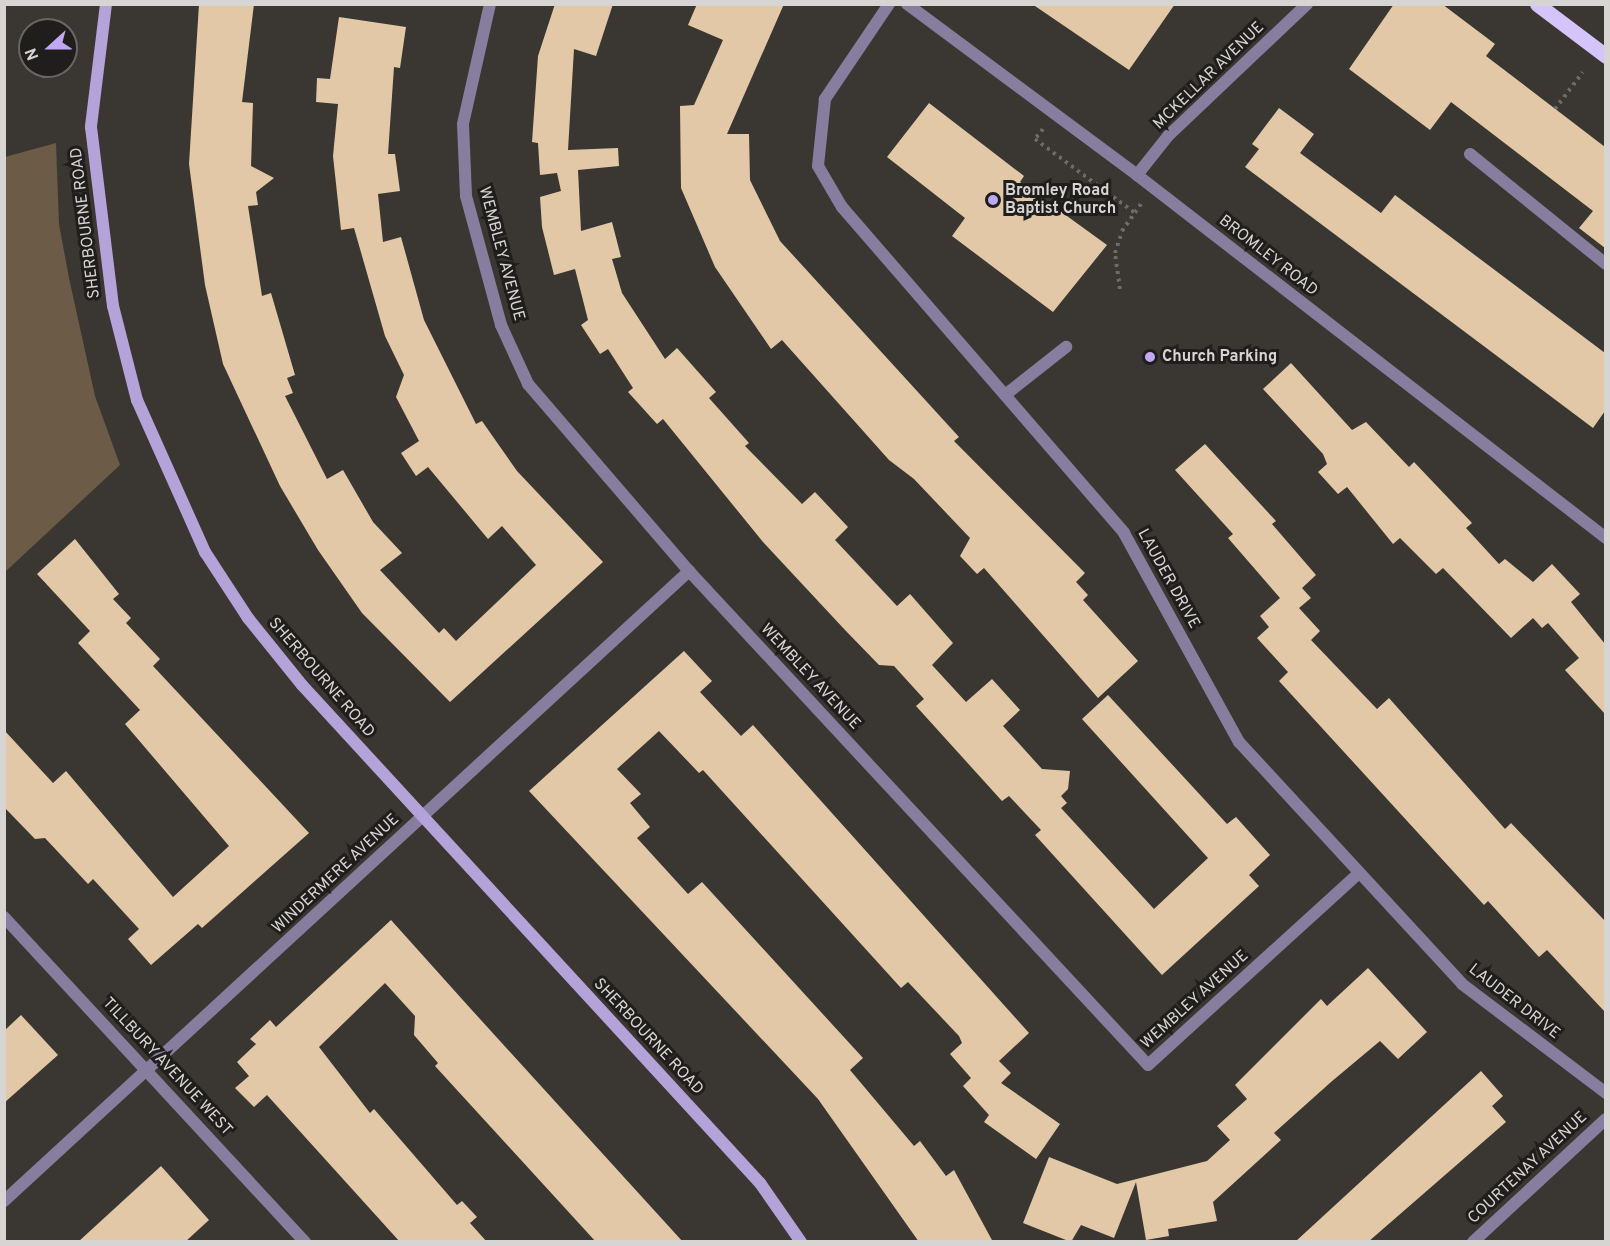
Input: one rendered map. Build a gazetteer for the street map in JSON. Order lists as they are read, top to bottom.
{
  "streets": {
    "street": [
      "MCKELLAR AVENUE",
      "SHERBOURNE ROAD",
      "WEMBLEY AVENUE",
      "BROMLEY ROAD",
      "LAUDER DRIVE",
      "WINDERMERE AVENUE",
      "TILLBURY AVENUE WEST",
      "COURTENAY AVENUE"
    ]
  },
  "crossings": [
    ["MCKELLAR AVENUE", "BROMLEY ROAD"],
    ["SHERBOURNE ROAD", "WINDERMERE AVENUE"],
    ["WEMBLEY AVENUE", "LAUDER DRIVE"],
    ["WEMBLEY AVENUE", "WINDERMERE AVENUE"],
    ["WINDERMERE AVENUE", "TILLBURY AVENUE WEST"]
  ],
  "places": ["Bromley Road Baptist Church", "Church Parking"],
  "north": "left"
}
